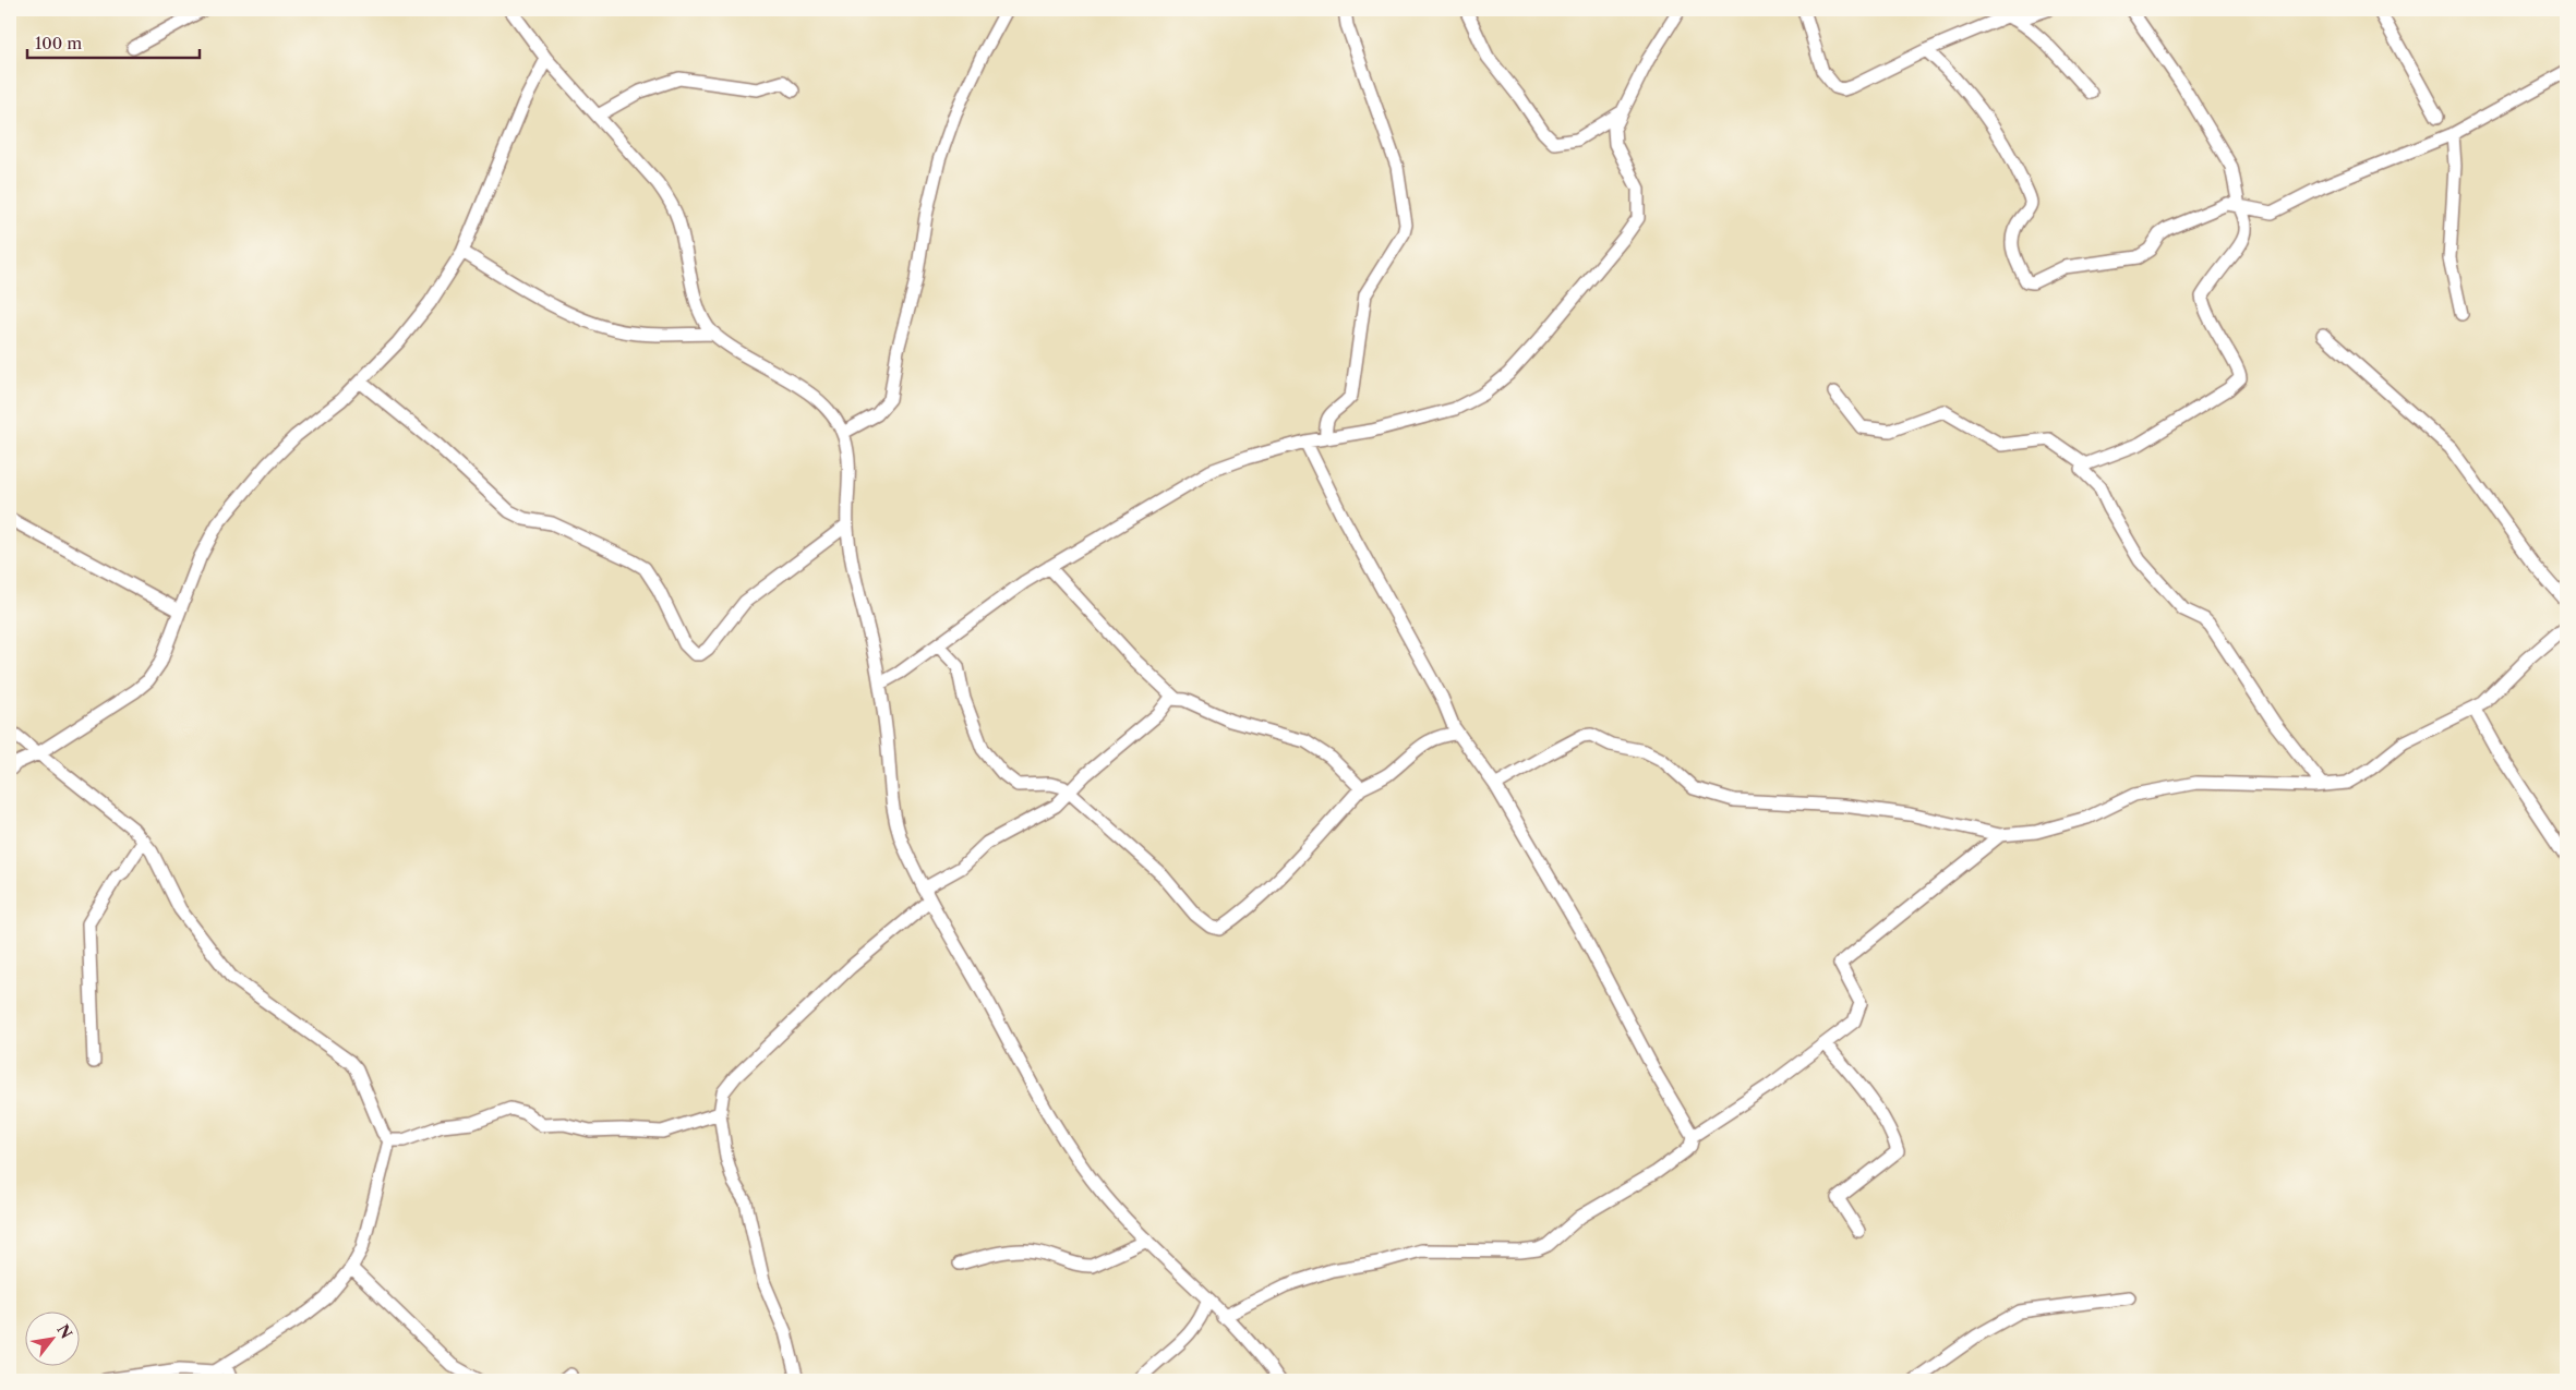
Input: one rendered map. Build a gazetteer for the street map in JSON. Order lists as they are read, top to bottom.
{
  "scale_bar": "100 m",
  "north": "top right"
}
